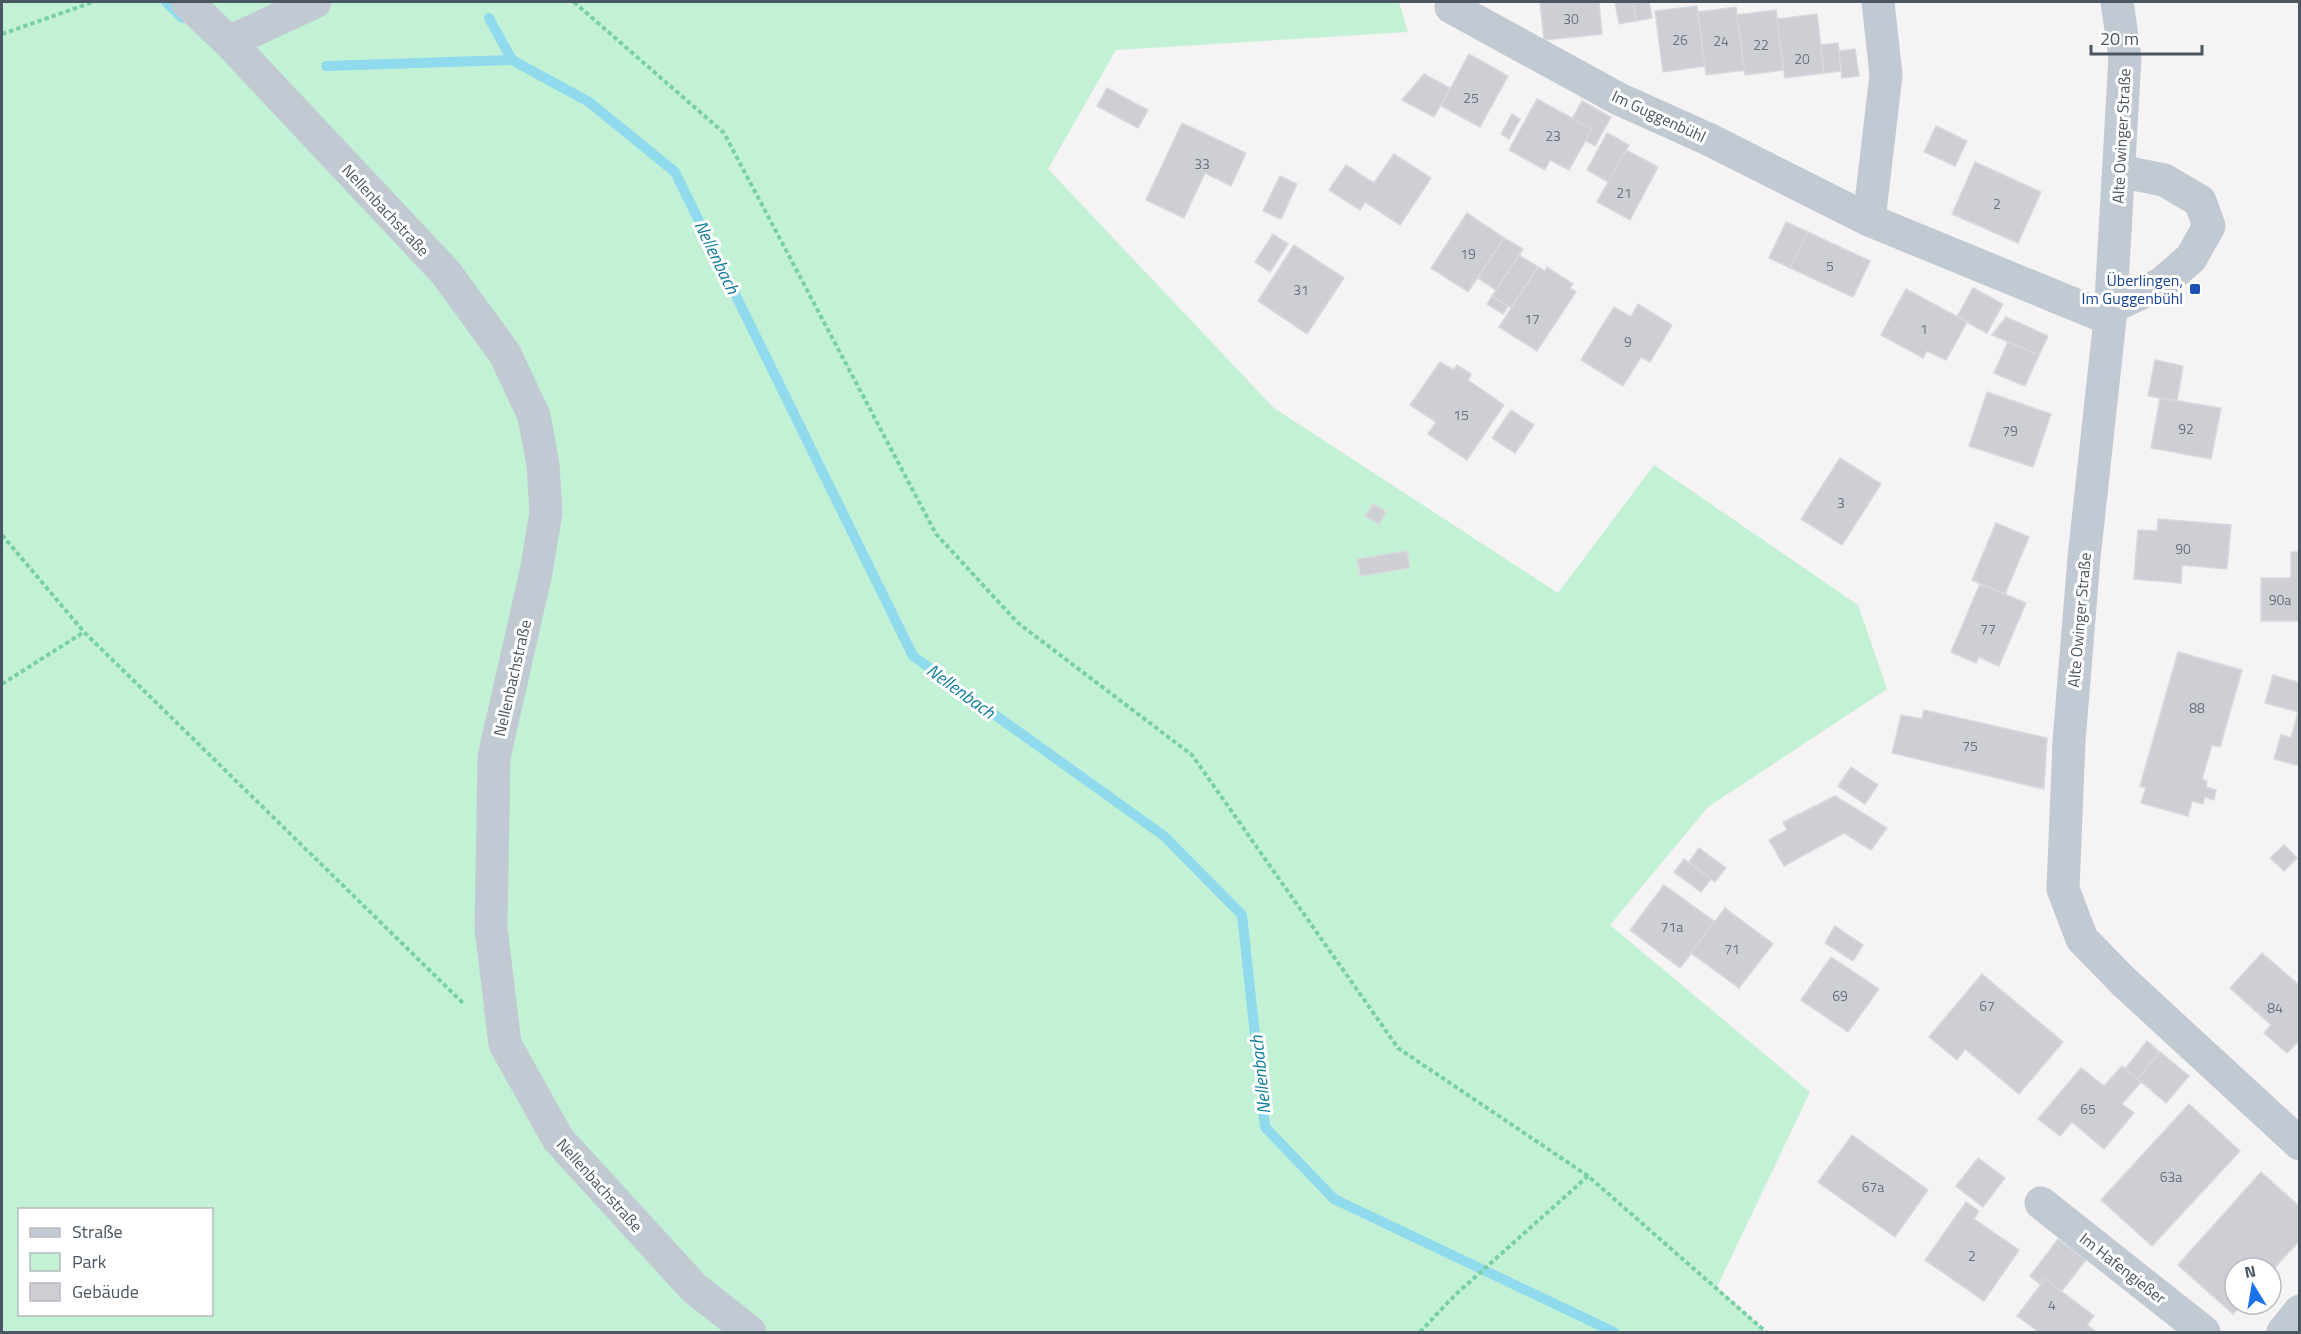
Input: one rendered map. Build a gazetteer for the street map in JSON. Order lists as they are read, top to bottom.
{
  "streets": {
    "street": [
      "Im Guggenbühl",
      "Alte Owinger Straße",
      "Nellenbachstraße",
      "Im Hafengießer"
    ]
  },
  "crossings": [
    ["Im Guggenbühl", "Alte Owinger Straße"]
  ],
  "water": ["Nellenbach"],
  "places": {
    "transit": ["Überlingen, Im Guggenbühl"]
  },
  "house_numbers": [
    "30",
    "26",
    "24",
    "22",
    "20",
    "25",
    "23",
    "33",
    "21",
    "2",
    "19",
    "5",
    "31",
    "17",
    "1",
    "9",
    "15",
    "92",
    "79",
    "3",
    "90",
    "90a",
    "77",
    "88",
    "75",
    "71a",
    "71",
    "69",
    "67",
    "84",
    "65",
    "63a",
    "67a",
    "2",
    "4"
  ],
  "legend": ["Straße", "Park", "Gebäude"],
  "scale_bar": "20 m",
  "north": "top"
}
